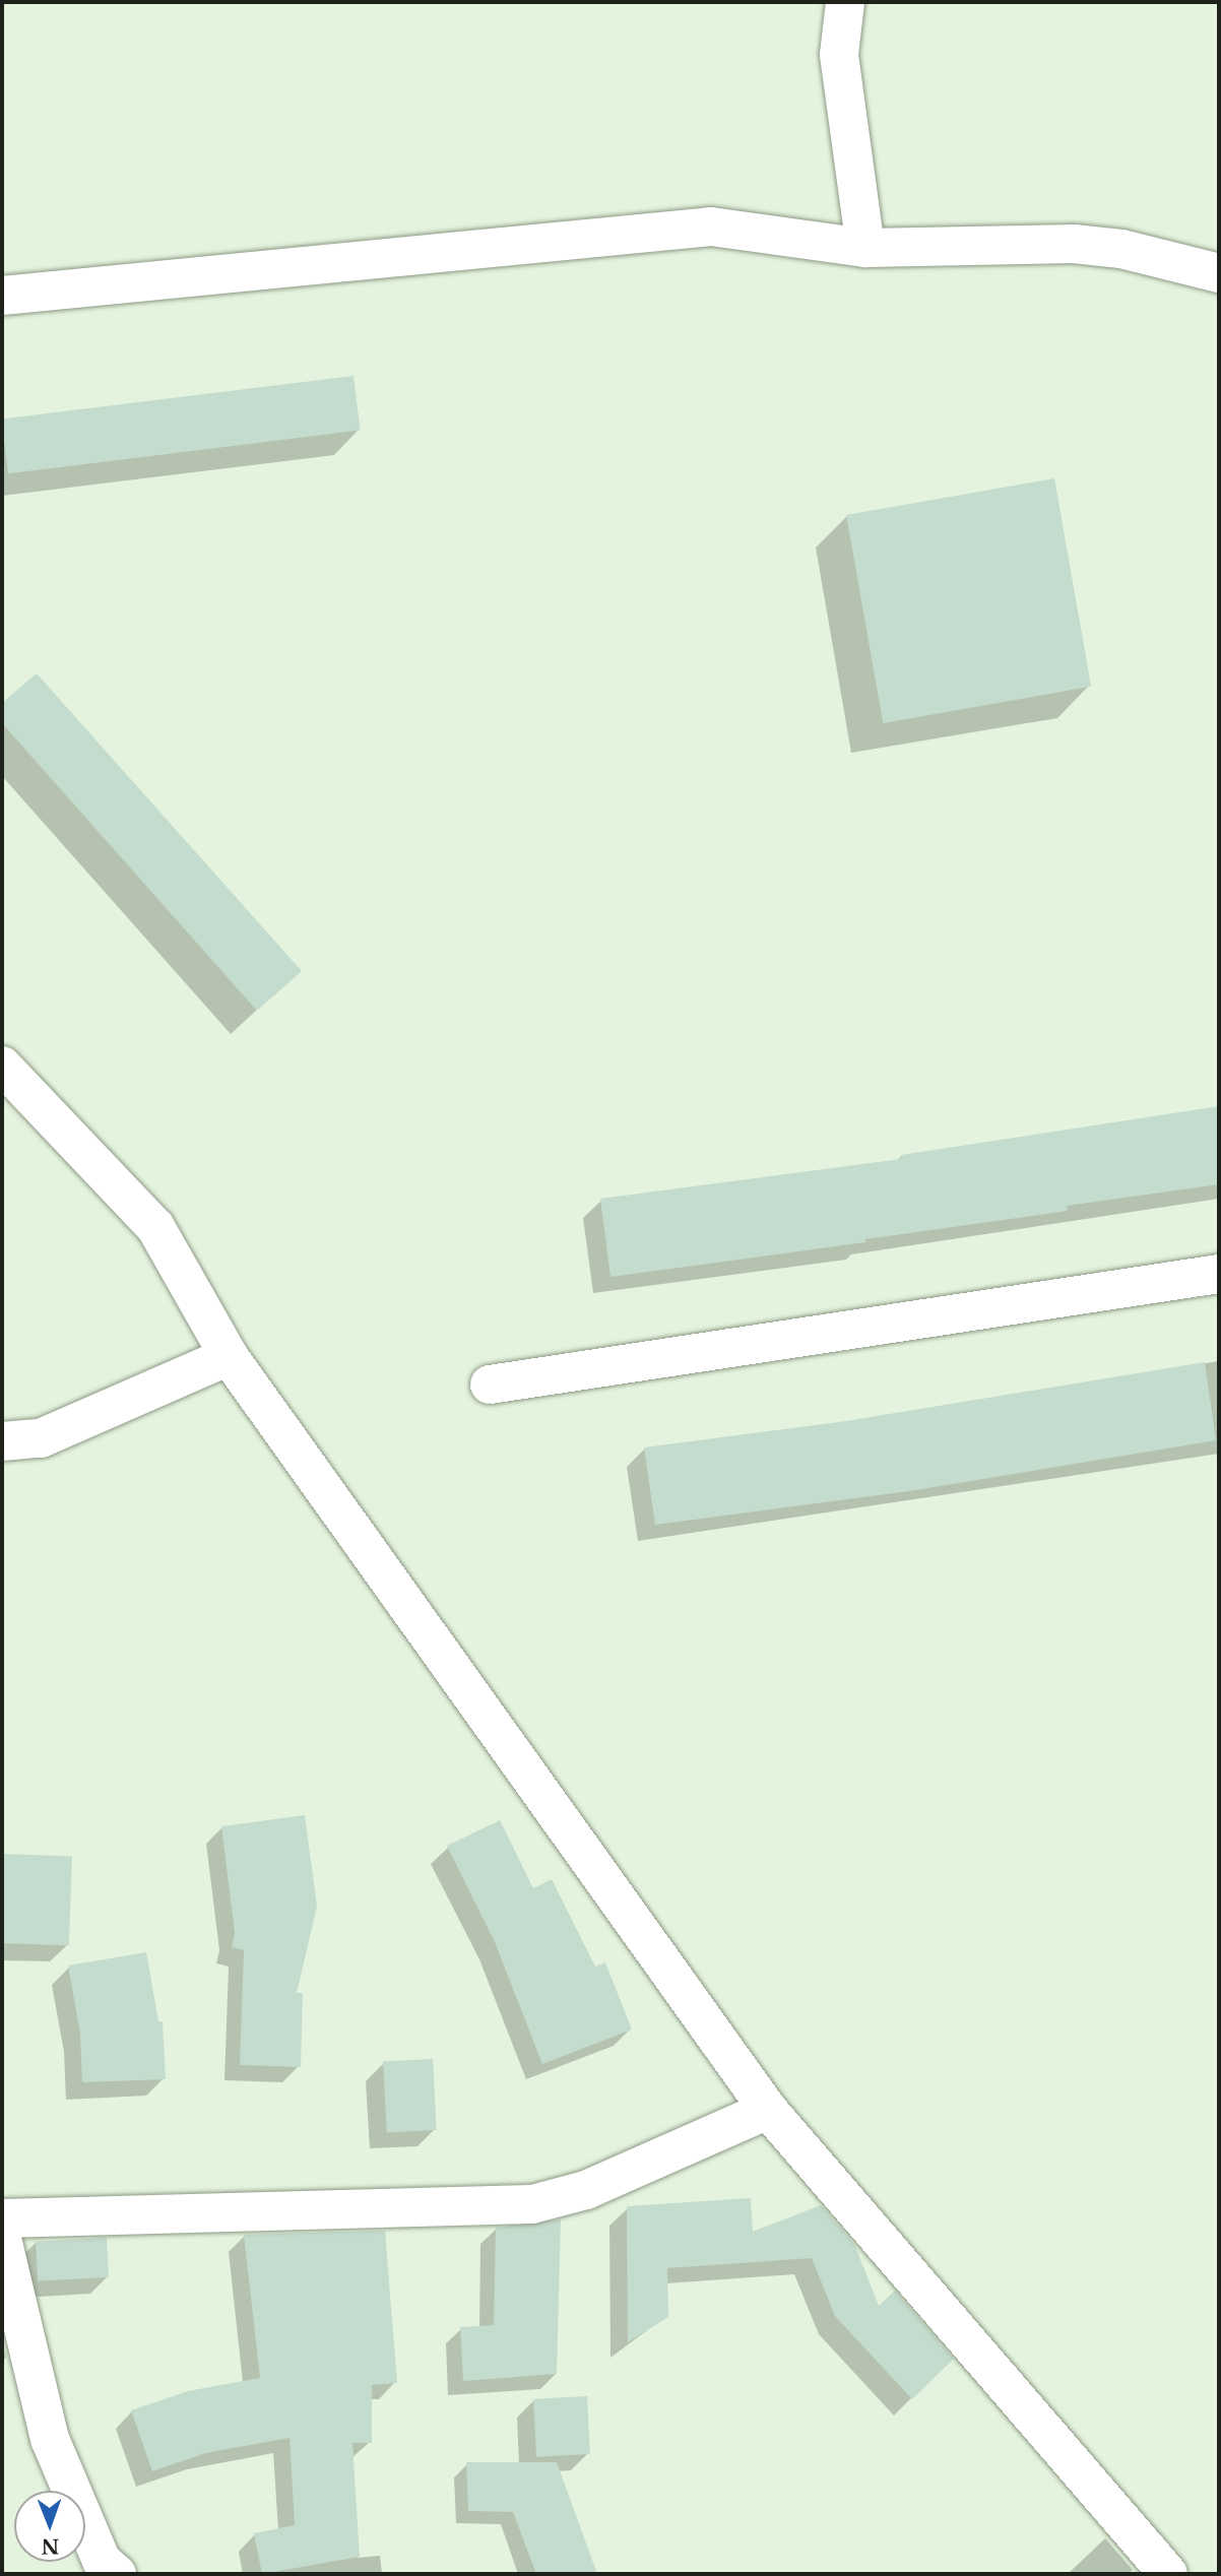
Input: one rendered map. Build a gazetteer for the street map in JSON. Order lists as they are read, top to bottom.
{
  "north": "bottom"
}
